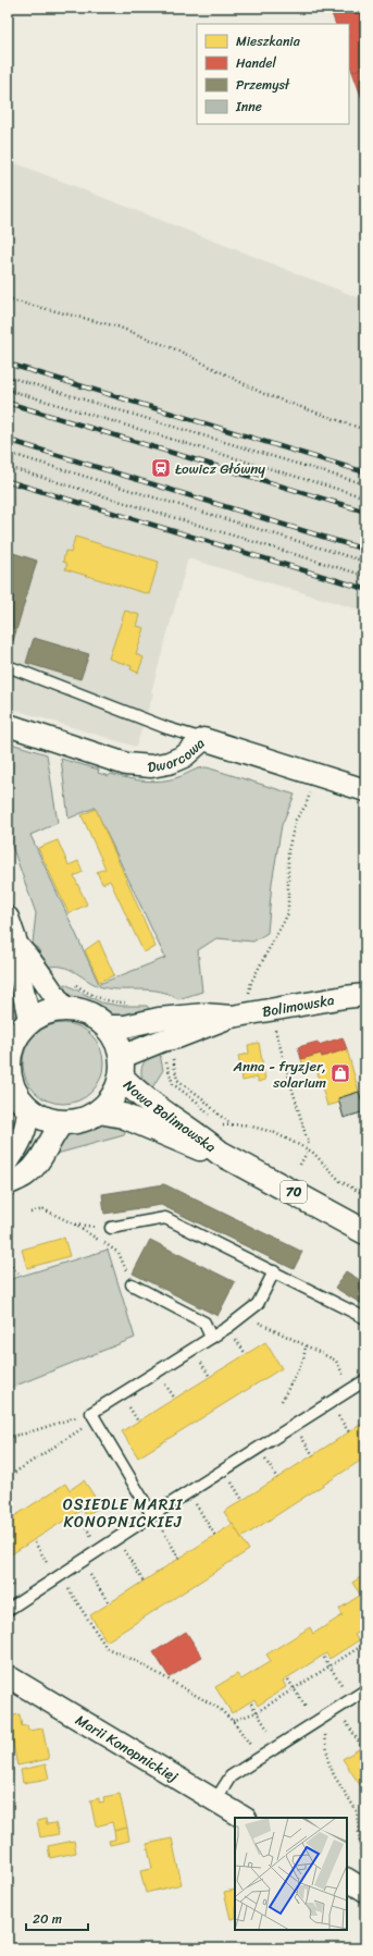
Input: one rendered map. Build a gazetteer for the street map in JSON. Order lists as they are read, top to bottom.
{
  "streets": {
    "main road": ["Nowa Bolimowska", "70"],
    "street": ["Dworcowa", "Bolimowska", "Marii Konopnickiej"]
  },
  "crossings": [
    ["Bolimowska", "Nowa Bolimowska"],
    ["Bolimowska", "70"],
    ["Nowa Bolimowska", "70"]
  ],
  "districts": ["OSIEDLE MARII KONOPNICKIEJ"],
  "places": {
    "station": ["Łowicz Główny"],
    "shop": ["Anna - fryzjer, solarium"]
  },
  "legend": [
    "Mieszkania",
    "Handel",
    "Przemysł",
    "Inne"
  ],
  "scale_bar": "20 m"
}
